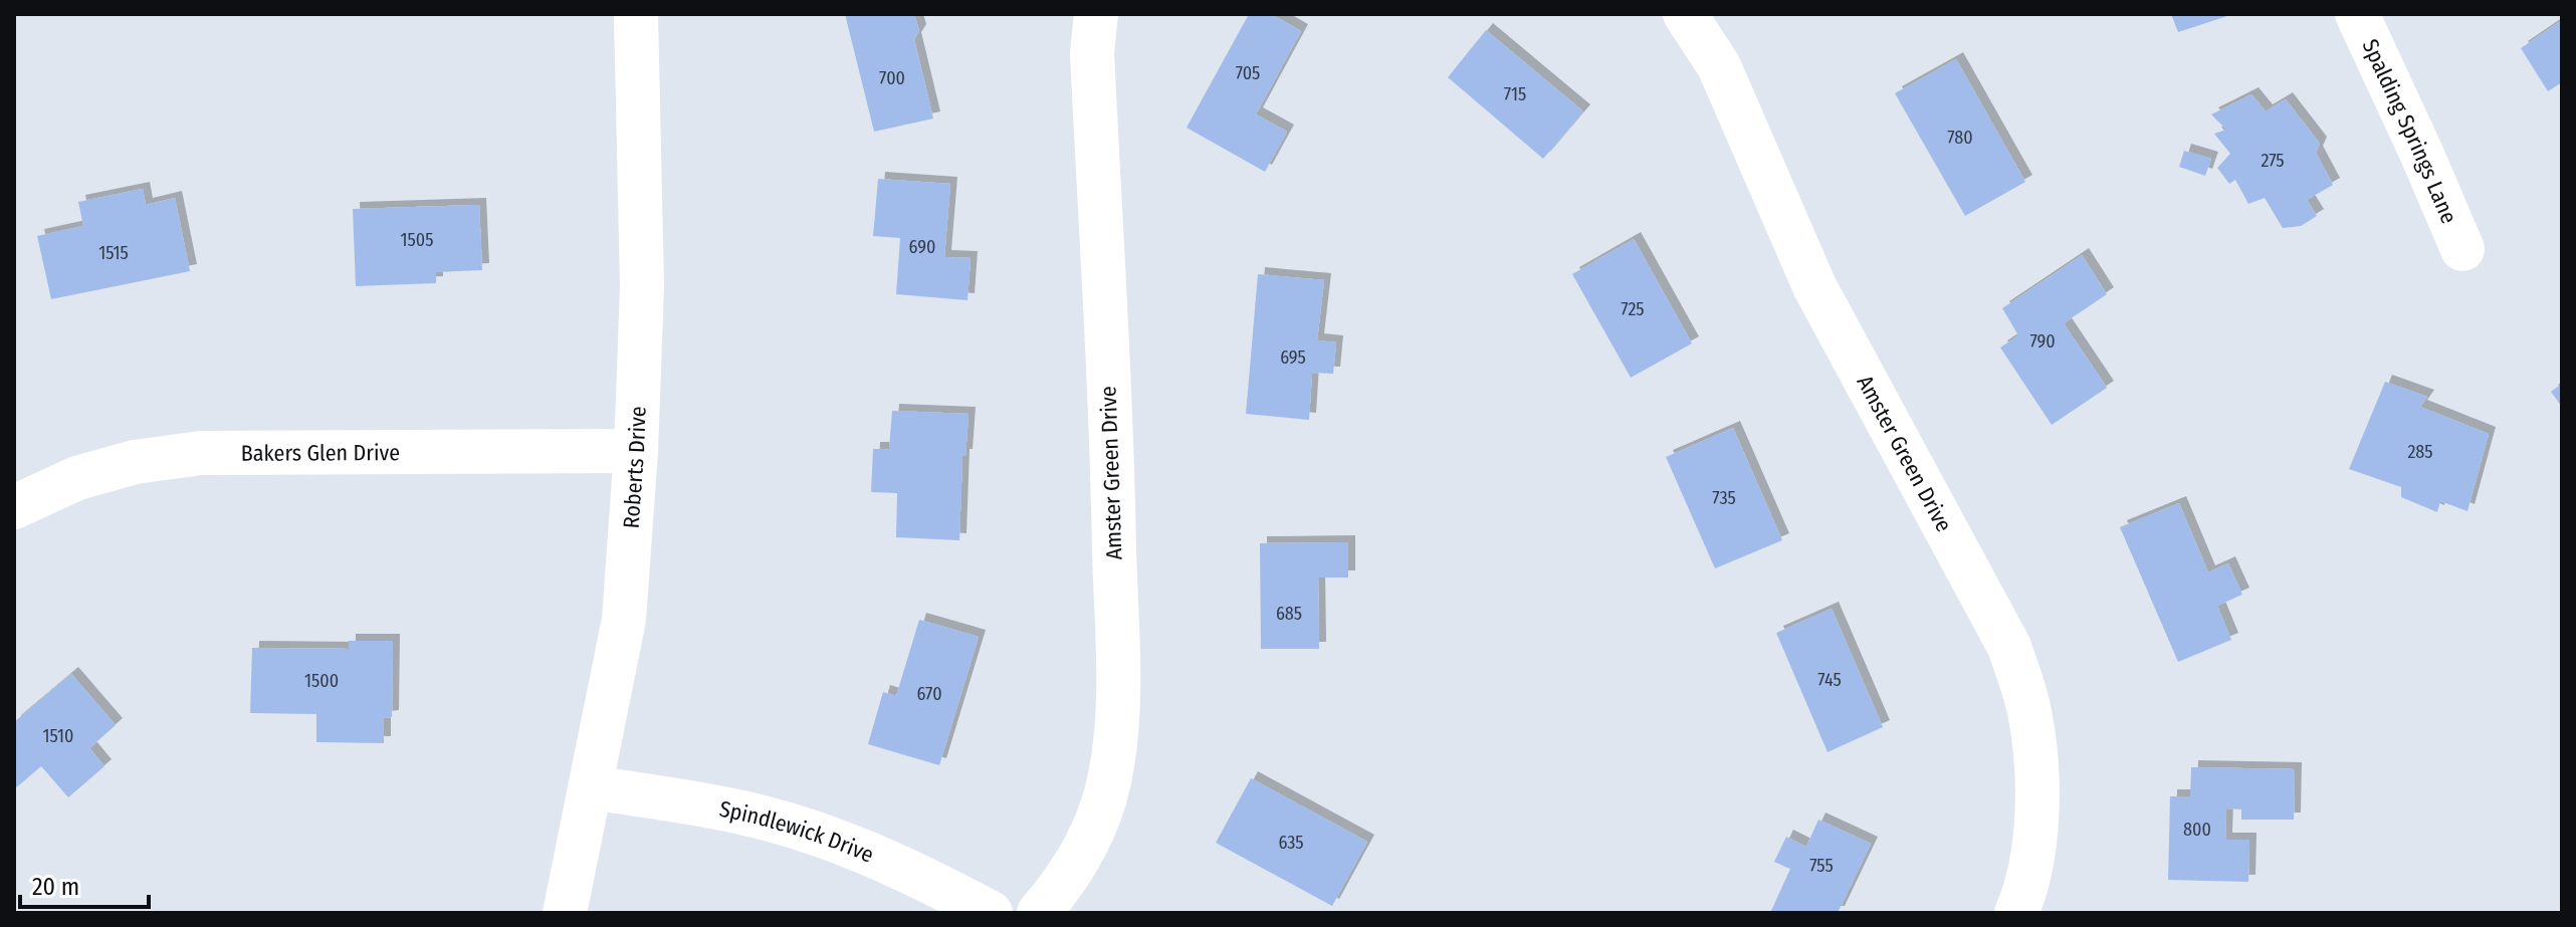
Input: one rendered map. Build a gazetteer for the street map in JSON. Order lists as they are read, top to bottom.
{
  "streets": {
    "street": [
      "Spalding Springs Lane",
      "Bakers Glen Drive",
      "Amster Green Drive",
      "Roberts Drive",
      "Spindlewick Drive"
    ]
  },
  "crossings": [
    ["Bakers Glen Drive", "Roberts Drive"],
    ["Roberts Drive", "Spindlewick Drive"]
  ],
  "house_numbers": [
    "705",
    "700",
    "715",
    "780",
    "275",
    "1505",
    "690",
    "1515",
    "725",
    "790",
    "695",
    "285",
    "735",
    "685",
    "745",
    "1500",
    "670",
    "1510",
    "800",
    "635",
    "755"
  ],
  "scale_bar": "20 m"
}
